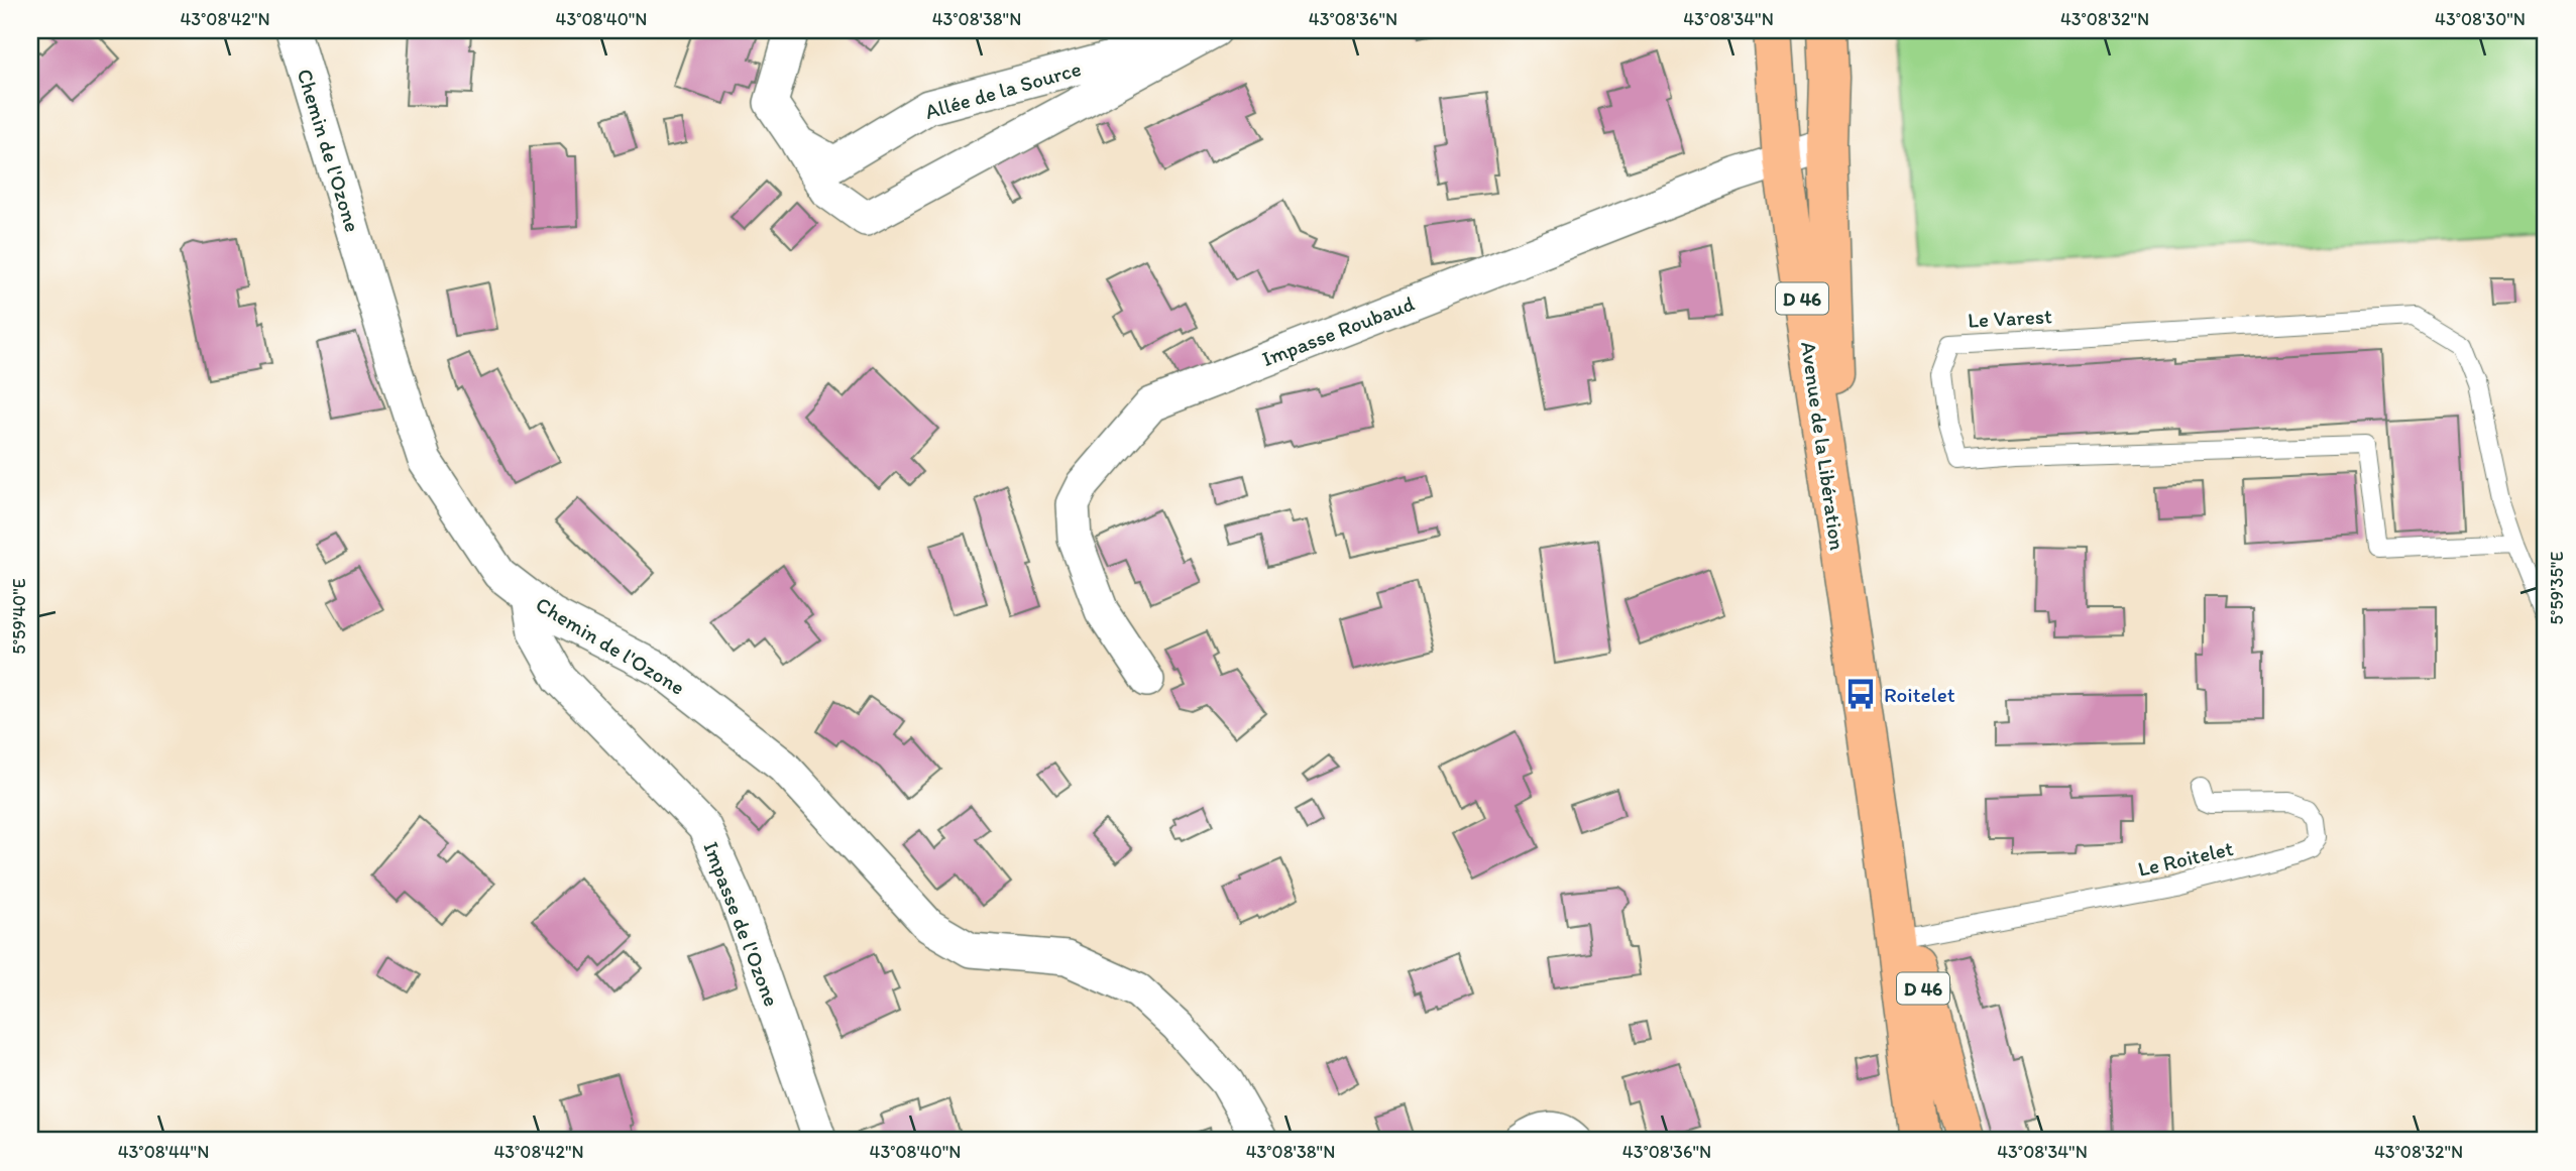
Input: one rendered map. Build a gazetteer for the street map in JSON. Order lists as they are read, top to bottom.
{
  "streets": {
    "main road": ["D 46", "Avenue de la Libération"],
    "street": [
      "Allée de la Source",
      "Chemin de l'Ozone",
      "Impasse Roubaud",
      "Impasse de l'Ozone"
    ],
    "lane": ["Le Varest", "Le Roitelet"]
  },
  "crossings": [
    ["Chemin de l'Ozone", "Impasse de l'Ozone"],
    ["Impasse Roubaud", "Avenue de la Libération"],
    ["Avenue de la Libération", "Le Roitelet"]
  ],
  "places": {
    "bus stop": ["Roitelet"]
  },
  "coordinates": [
    "43°08'42\"N",
    "43°08'40\"N",
    "43°08'38\"N",
    "43°08'36\"N",
    "43°08'34\"N",
    "43°08'32\"N",
    "43°08'30\"N",
    "5°59'35\"E",
    "5°59'40\"E",
    "43°08'44\"N"
  ]
}
